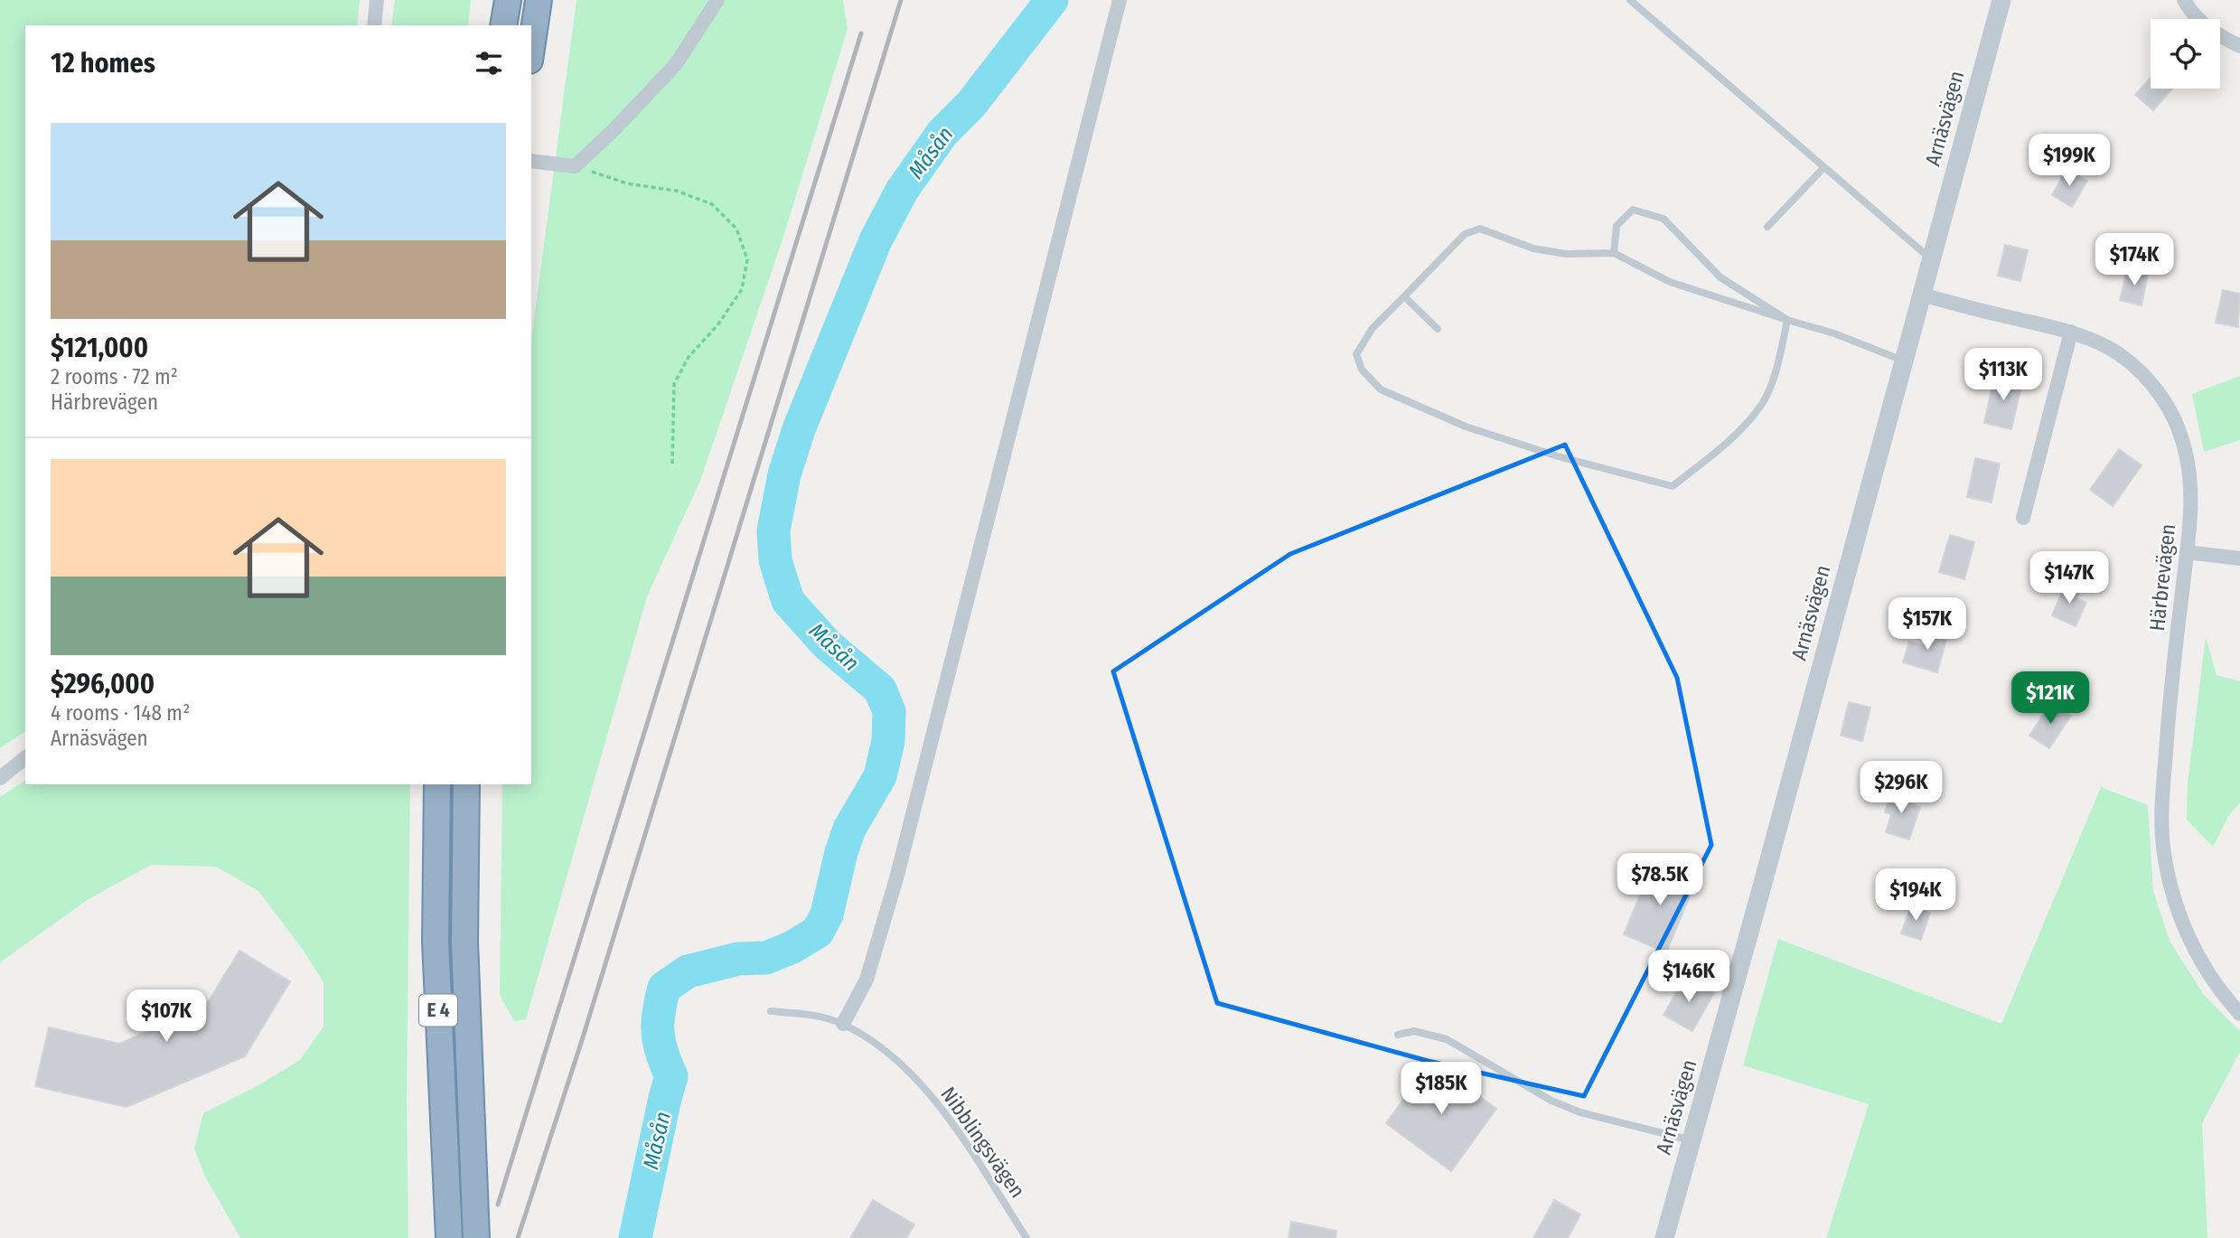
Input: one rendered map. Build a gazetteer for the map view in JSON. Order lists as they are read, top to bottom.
{
  "streets": {
    "highway": ["E 4"],
    "street": ["Arnäsvägen", "Härbrevägen"],
    "lane": ["Nibblingsvägen"]
  },
  "crossings": [
    ["Arnäsvägen", "Härbrevägen"]
  ],
  "water": ["Måsån"],
  "page": {
    "heading": "12 homes",
    "list": [
      {
        "name": "$121,000",
        "note": "2 rooms · 72 m² · Härbrevägen"
      },
      {
        "name": "$296,000",
        "note": "4 rooms · 148 m² · Arnäsvägen"
      }
    ],
    "price": [
      "$199K",
      "$174K",
      "$113K",
      "$147K",
      "$157K",
      "$121K",
      "$296K",
      "$78.5K",
      "$194K",
      "$146K",
      "$107K",
      "$185K"
    ]
  }
}
